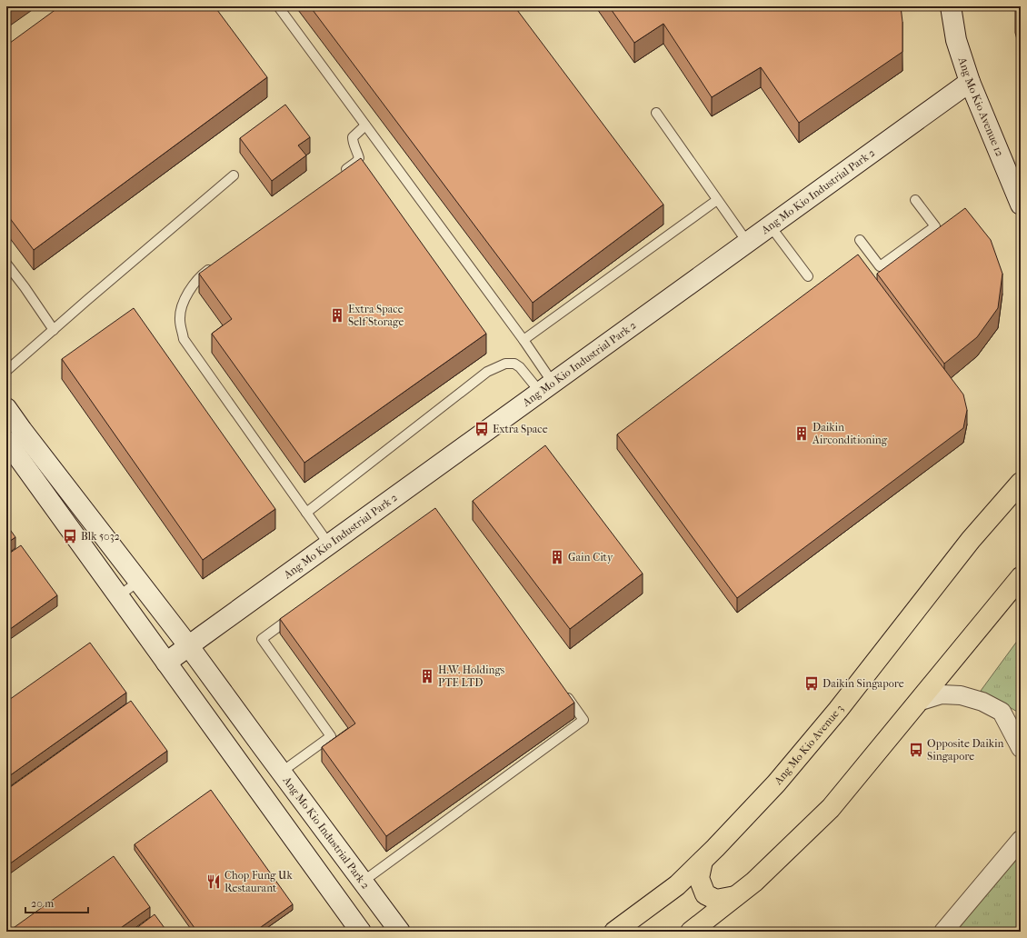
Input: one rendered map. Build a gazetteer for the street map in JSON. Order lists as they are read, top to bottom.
{
  "streets": {
    "highway": ["Ang Mo Kio Avenue 3"],
    "street": ["Ang Mo Kio Avenue 12", "Ang Mo Kio Industrial Park 2"]
  },
  "crossings": [
    ["Ang Mo Kio Avenue 12", "Ang Mo Kio Industrial Park 2"]
  ],
  "places": {
    "building": [
      "Extra Space Self Storage",
      "Daikin Airconditioning",
      "Gain City",
      "H.W. Holdings PTE LTD"
    ],
    "bus stop": [
      "Extra Space",
      "Blk 5032",
      "Daikin Singapore",
      "Opposite Daikin Singapore"
    ],
    "restaurant": ["Chop Fung Uk Restaurant"]
  },
  "scale_bar": "20 m"
}
